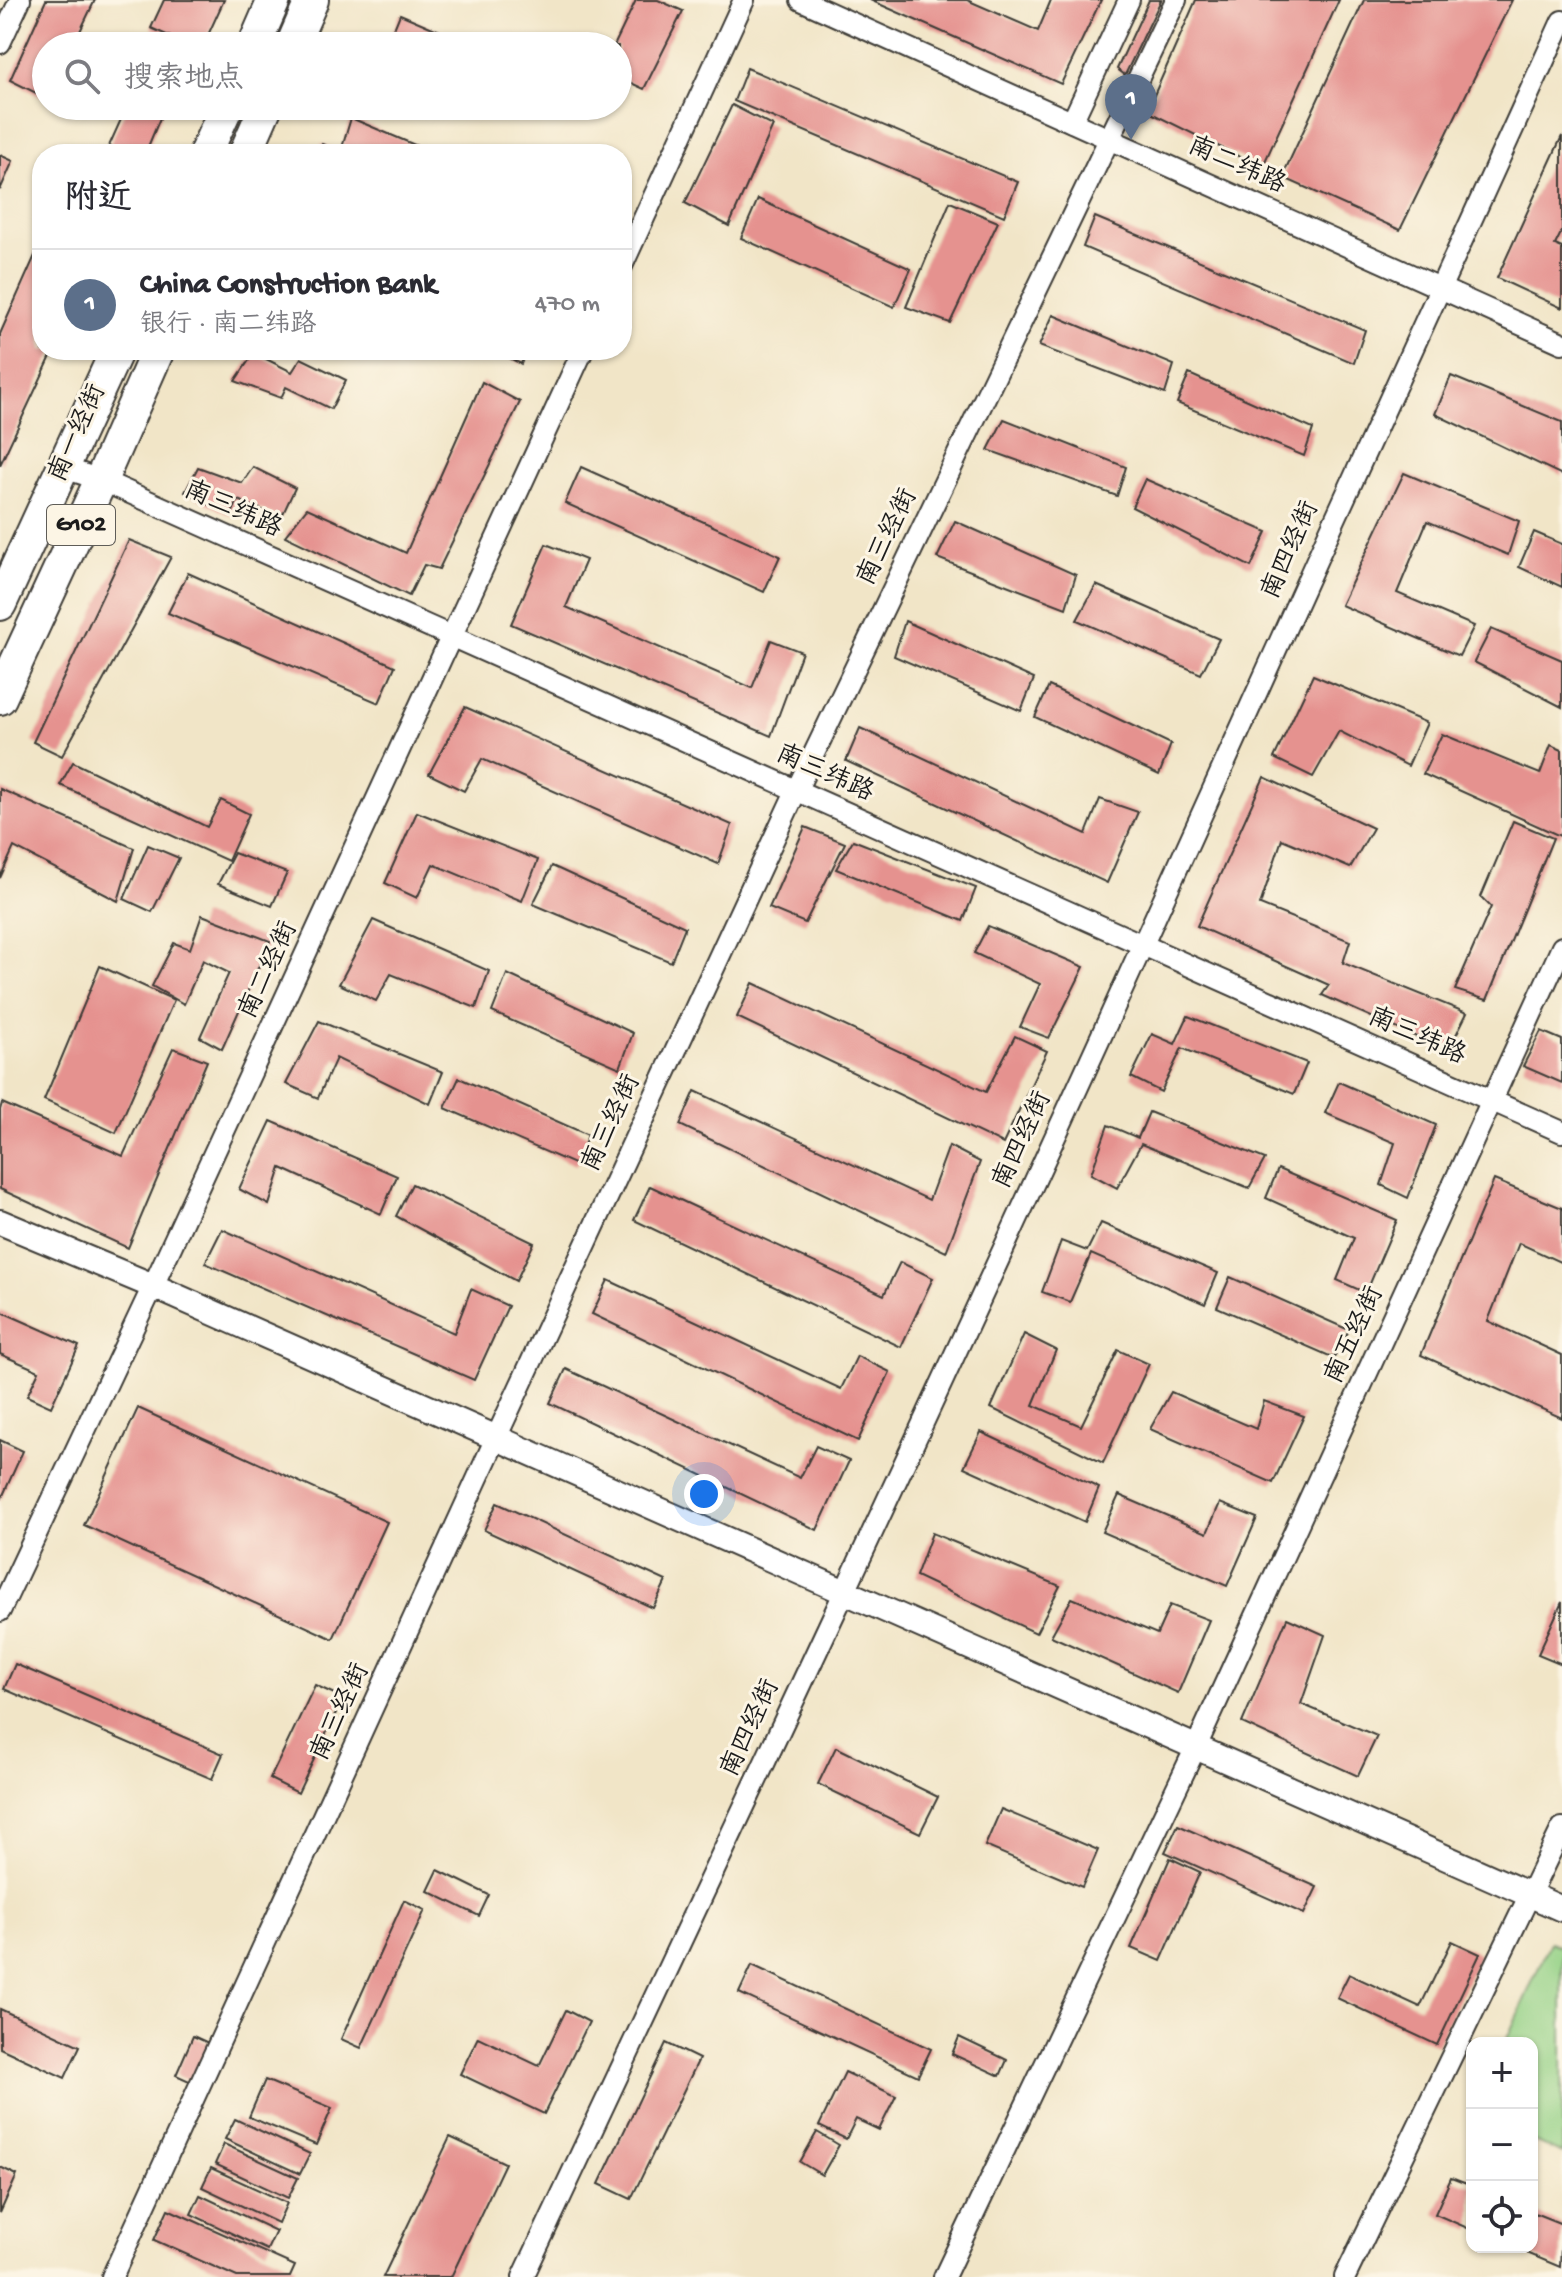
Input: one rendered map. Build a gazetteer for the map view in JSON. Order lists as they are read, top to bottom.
{
  "streets": {
    "highway": ["南一经街", "G102"],
    "street": [
      "南二纬路",
      "南三纬路",
      "南三经街",
      "南四经街",
      "南二经街",
      "南五经街"
    ]
  },
  "crossings": [
    ["南二纬路", "南三经街"],
    ["南二纬路", "南四经街"],
    ["南一经街", "南三纬路"],
    ["南三纬路", "南三经街"],
    ["南三纬路", "南四经街"],
    ["南三纬路", "南二经街"],
    ["南三纬路", "南五经街"]
  ],
  "page": {
    "search": "搜索地点",
    "pins": "1",
    "heading": "附近",
    "list": [
      {
        "mark": "1",
        "name": "China Construction Bank",
        "note": "银行 · 南二纬路",
        "value": "470 m"
      }
    ],
    "map_buttons": ["+", "−"]
  }
}
